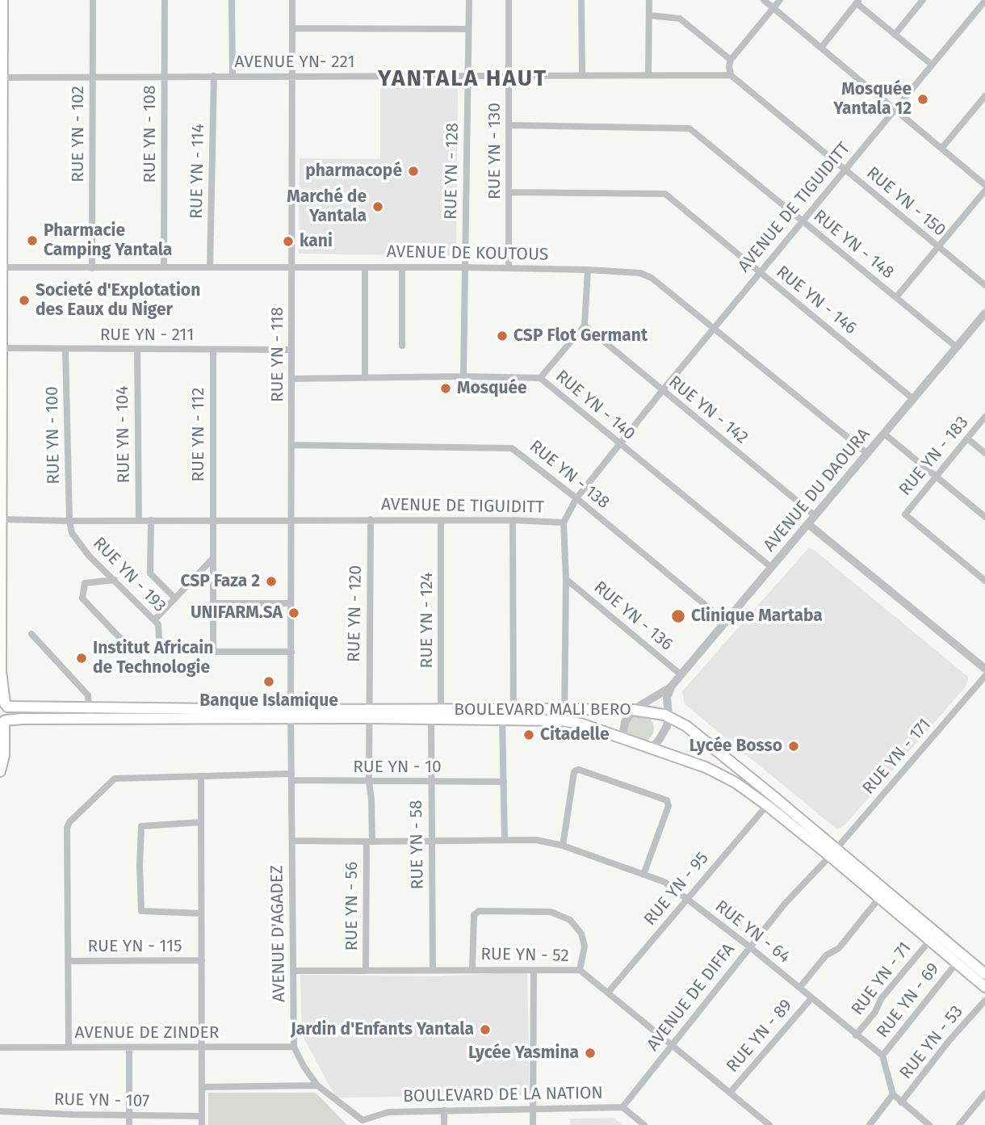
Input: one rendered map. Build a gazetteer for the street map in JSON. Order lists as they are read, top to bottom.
{
  "streets": {
    "main road": ["BOULEVARD MALI BERO"],
    "street": [
      "AVENUE YN- 221",
      "RUE YN - 102",
      "RUE YN - 108",
      "RUE YN - 130",
      "RUE YN - 114",
      "RUE YN - 128",
      "RUE YN - 150",
      "AVENUE DE TIGUIDITT",
      "RUE YN - 148",
      "AVENUE DE KOUTOUS",
      "RUE YN - 146",
      "RUE YN - 211",
      "RUE YN - 118",
      "RUE YN - 140",
      "RUE YN - 142",
      "RUE YN - 104",
      "RUE YN - 112",
      "RUE YN - 100",
      "RUE YN - 183",
      "RUE YN - 138",
      "AVENUE DU DAOURA",
      "RUE YN - 193",
      "RUE YN - 120",
      "RUE YN - 136",
      "RUE YN - 124",
      "RUE YN - 171",
      "RUE YN - 10",
      "RUE YN - 58",
      "RUE YN - 95",
      "RUE YN - 56",
      "RUE YN - 64",
      "AVENUE D'AGADEZ",
      "RUE YN - 115",
      "RUE YN - 52",
      "RUE YN - 71",
      "AVENUE DE DIFFA",
      "RUE YN - 69",
      "AVENUE DE ZINDER",
      "RUE YN - 89",
      "RUE YN - 53",
      "BOULEVARD DE LA NATION",
      "RUE YN - 107"
    ]
  },
  "crossings": [
    ["AVENUE YN- 221", "RUE YN - 102"],
    ["AVENUE YN- 221", "RUE YN - 108"],
    ["AVENUE YN- 221", "RUE YN - 130"],
    ["AVENUE YN- 221", "RUE YN - 114"],
    ["AVENUE YN- 221", "RUE YN - 128"],
    ["AVENUE YN- 221", "RUE YN - 150"],
    ["AVENUE YN- 221", "RUE YN - 118"],
    ["RUE YN - 102", "AVENUE DE KOUTOUS"],
    ["RUE YN - 108", "AVENUE DE KOUTOUS"],
    ["RUE YN - 130", "RUE YN - 148"],
    ["RUE YN - 130", "AVENUE DE KOUTOUS"],
    ["RUE YN - 130", "RUE YN - 146"],
    ["RUE YN - 114", "AVENUE DE KOUTOUS"],
    ["RUE YN - 128", "AVENUE DE KOUTOUS"],
    ["RUE YN - 128", "RUE YN - 140"],
    ["RUE YN - 150", "AVENUE DE TIGUIDITT"],
    ["AVENUE DE TIGUIDITT", "RUE YN - 148"],
    ["AVENUE DE TIGUIDITT", "AVENUE DE KOUTOUS"],
    ["AVENUE DE TIGUIDITT", "RUE YN - 146"],
    ["AVENUE DE TIGUIDITT", "RUE YN - 118"],
    ["AVENUE DE TIGUIDITT", "RUE YN - 140"],
    ["AVENUE DE TIGUIDITT", "RUE YN - 142"],
    ["AVENUE DE TIGUIDITT", "RUE YN - 104"],
    ["AVENUE DE TIGUIDITT", "RUE YN - 112"],
    ["AVENUE DE TIGUIDITT", "RUE YN - 100"],
    ["AVENUE DE TIGUIDITT", "RUE YN - 138"],
    ["AVENUE DE TIGUIDITT", "RUE YN - 193"],
    ["AVENUE DE TIGUIDITT", "RUE YN - 120"],
    ["AVENUE DE TIGUIDITT", "RUE YN - 124"],
    ["RUE YN - 148", "AVENUE DU DAOURA"],
    ["AVENUE DE KOUTOUS", "RUE YN - 118"],
    ["AVENUE DE KOUTOUS", "AVENUE DU DAOURA"],
    ["RUE YN - 146", "AVENUE DU DAOURA"],
    ["RUE YN - 211", "RUE YN - 118"],
    ["RUE YN - 211", "RUE YN - 104"],
    ["RUE YN - 211", "RUE YN - 112"],
    ["RUE YN - 211", "RUE YN - 100"],
    ["RUE YN - 118", "RUE YN - 140"],
    ["RUE YN - 118", "RUE YN - 138"],
    ["RUE YN - 118", "BOULEVARD MALI BERO"],
    ["RUE YN - 118", "AVENUE D'AGADEZ"],
    ["RUE YN - 140", "AVENUE DU DAOURA"],
    ["RUE YN - 142", "AVENUE DU DAOURA"],
    ["RUE YN - 100", "RUE YN - 193"],
    ["RUE YN - 138", "AVENUE DU DAOURA"],
    ["AVENUE DU DAOURA", "RUE YN - 136"],
    ["AVENUE DU DAOURA", "BOULEVARD MALI BERO"],
    ["RUE YN - 120", "BOULEVARD MALI BERO"],
    ["RUE YN - 120", "RUE YN - 56"],
    ["RUE YN - 124", "BOULEVARD MALI BERO"],
    ["RUE YN - 124", "RUE YN - 58"],
    ["BOULEVARD MALI BERO", "RUE YN - 171"],
    ["BOULEVARD MALI BERO", "RUE YN - 58"],
    ["BOULEVARD MALI BERO", "RUE YN - 95"],
    ["BOULEVARD MALI BERO", "RUE YN - 56"],
    ["BOULEVARD MALI BERO", "AVENUE D'AGADEZ"],
    ["BOULEVARD MALI BERO", "RUE YN - 71"],
    ["BOULEVARD MALI BERO", "AVENUE DE DIFFA"],
    ["BOULEVARD MALI BERO", "RUE YN - 69"],
    ["RUE YN - 171", "AVENUE DE DIFFA"],
    ["RUE YN - 10", "RUE YN - 58"],
    ["RUE YN - 10", "RUE YN - 56"],
    ["RUE YN - 10", "AVENUE D'AGADEZ"],
    ["RUE YN - 10", "RUE YN - 115"],
    ["RUE YN - 10", "AVENUE DE ZINDER"],
    ["RUE YN - 58", "RUE YN - 64"],
    ["RUE YN - 58", "RUE YN - 52"],
    ["RUE YN - 95", "RUE YN - 64"],
    ["RUE YN - 95", "RUE YN - 52"],
    ["RUE YN - 56", "RUE YN - 64"],
    ["RUE YN - 56", "RUE YN - 52"],
    ["RUE YN - 64", "AVENUE D'AGADEZ"],
    ["RUE YN - 64", "RUE YN - 71"],
    ["RUE YN - 64", "AVENUE DE DIFFA"],
    ["RUE YN - 64", "RUE YN - 69"],
    ["RUE YN - 64", "RUE YN - 89"],
    ["AVENUE D'AGADEZ", "RUE YN - 52"],
    ["AVENUE D'AGADEZ", "AVENUE DE ZINDER"],
    ["AVENUE D'AGADEZ", "BOULEVARD DE LA NATION"],
    ["RUE YN - 52", "AVENUE DE DIFFA"],
    ["RUE YN - 52", "RUE YN - 89"],
    ["AVENUE DE DIFFA", "BOULEVARD DE LA NATION"]
  ],
  "districts": ["YANTALA HAUT"],
  "places": [
    "Mosquée Yantala 12",
    "pharmacopé",
    "Marché de Yantala",
    "Pharmacie Camping Yantala",
    "kani",
    "Societé d'Explotation des Eaux du Niger",
    "CSP Flot Germant",
    "Mosquée",
    "CSP Faza 2",
    "UNIFARM.SA",
    "Clinique Martaba",
    "Institut Africain de Technologie",
    "Banque Islamique",
    "Citadelle",
    "Lycée Bosso",
    "Jardin d'Enfants Yantala",
    "Lycée Yasmina"
  ]
}
